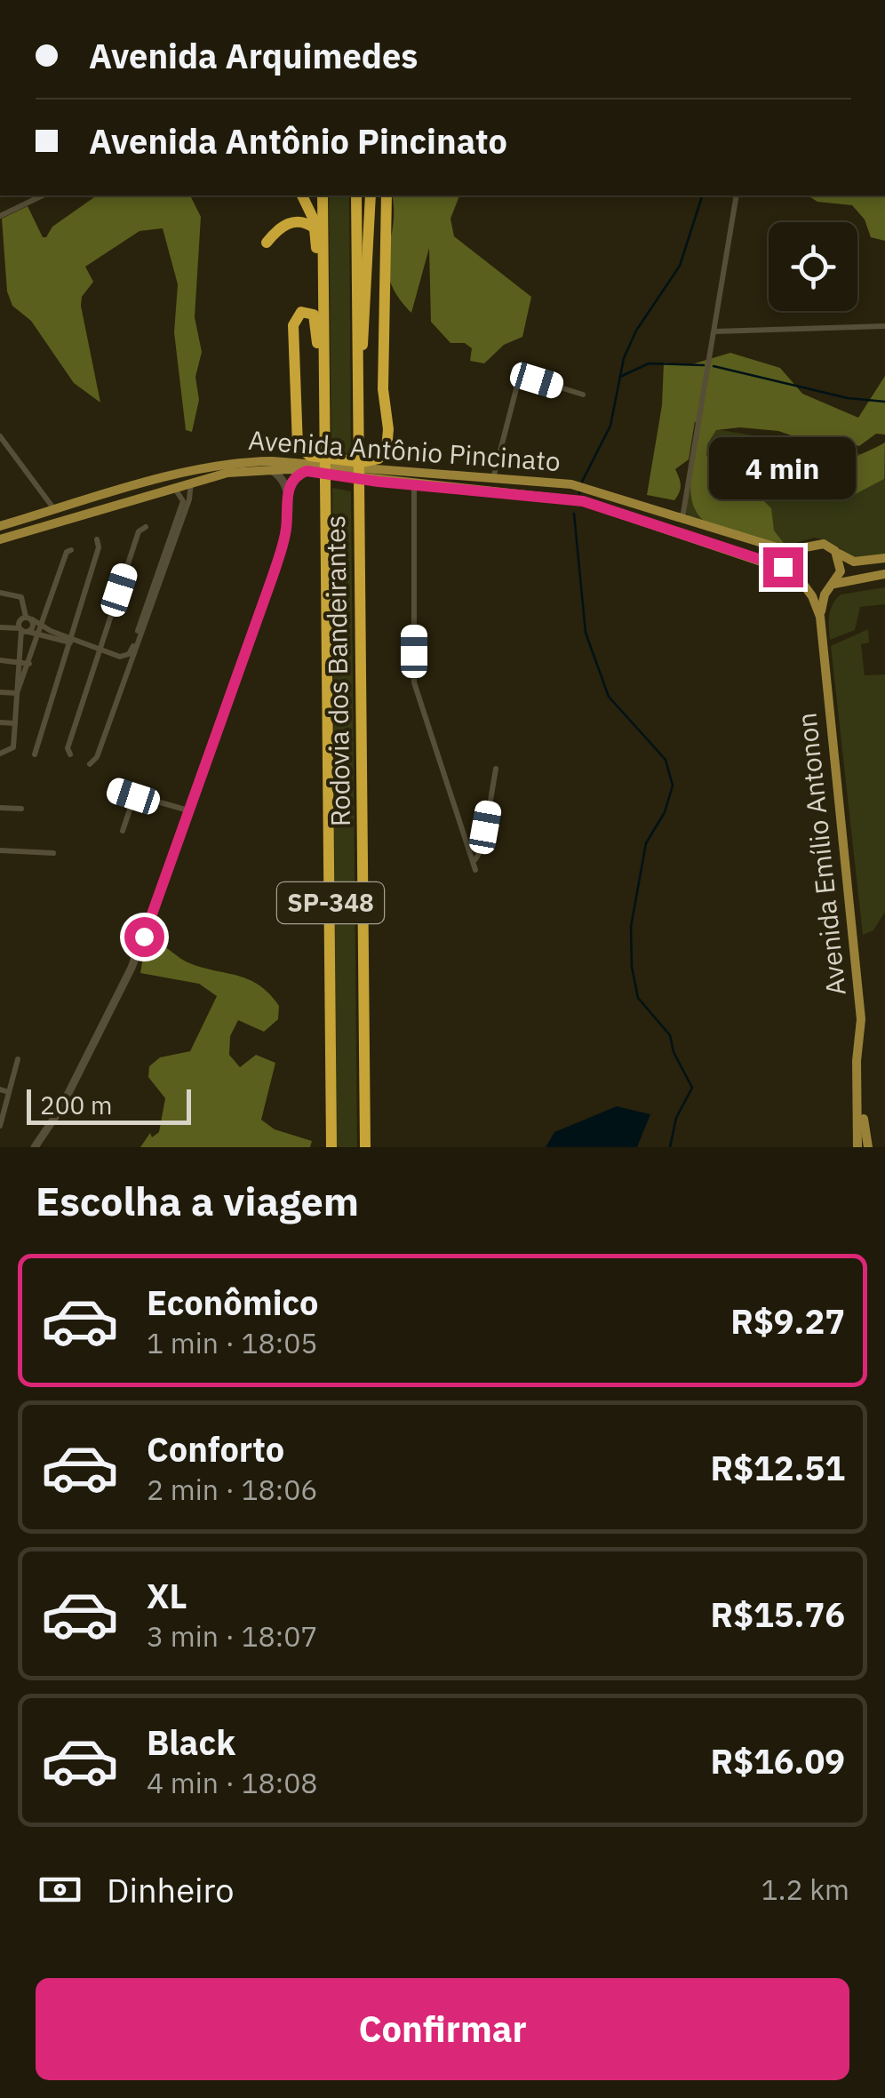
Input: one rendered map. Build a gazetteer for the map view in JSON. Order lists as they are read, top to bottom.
{
  "streets": {
    "highway": ["Rodovia dos Bandeirantes", "SP-348"],
    "main road": ["Avenida Antônio Pincinato", "Avenida Emílio Antonon"]
  },
  "scale_bar": "200 m",
  "page": {
    "banner": ["Avenida Arquimedes", "Avenida Antônio Pincinato"],
    "bubble": "4 min",
    "scale": "200 m",
    "heading": "Escolha a viagem",
    "list": [
      {
        "name": "Econômico",
        "note": "1 min · 18:05",
        "value": "R$9.27"
      },
      {
        "name": "Conforto",
        "note": "2 min · 18:06",
        "value": "R$12.51"
      },
      {
        "name": "XL",
        "note": "3 min · 18:07",
        "value": "R$15.76"
      },
      {
        "name": "Black",
        "note": "4 min · 18:08",
        "value": "R$16.09"
      }
    ],
    "pay": ["Dinheiro", "1.2 km"],
    "buttons": "Confirmar"
  }
}
